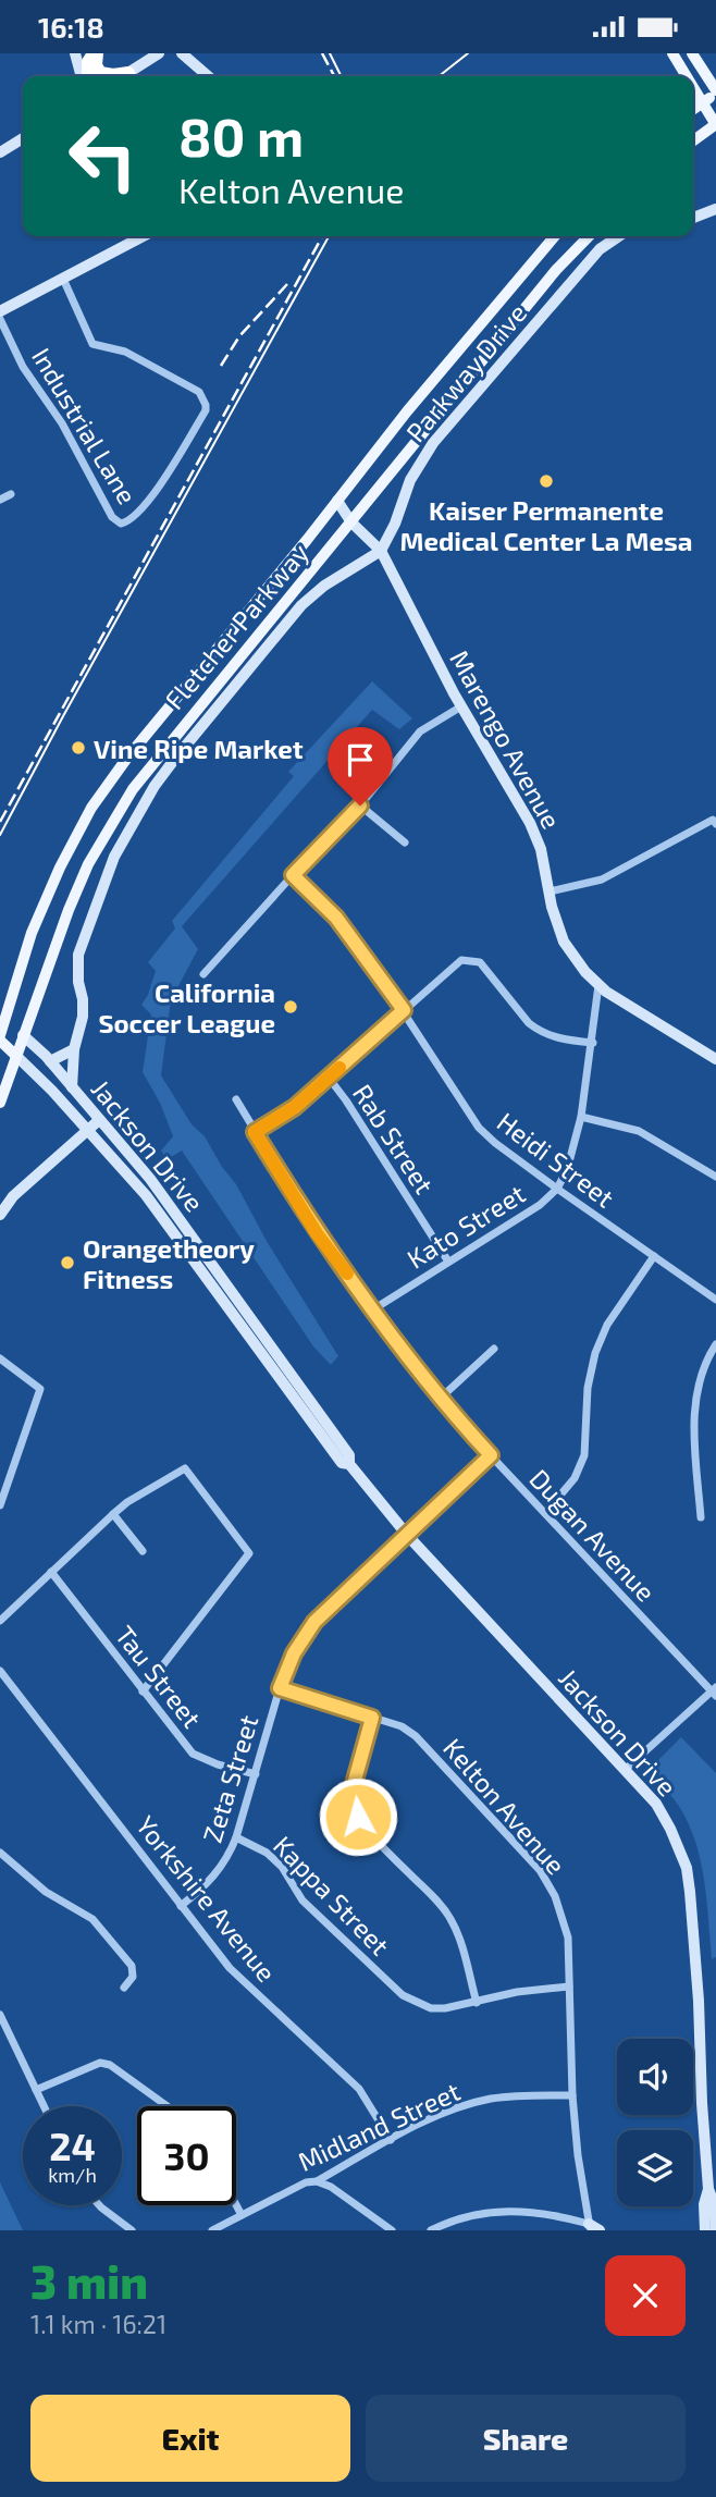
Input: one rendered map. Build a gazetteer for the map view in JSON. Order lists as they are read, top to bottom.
{
  "streets": {
    "main road": [
      "Parkway Drive",
      "Fletcher Parkway",
      "Marengo Avenue",
      "Jackson Drive"
    ],
    "street": [
      "Industrial Lane",
      "Rab Street",
      "Heidi Street",
      "Kato Street",
      "Dugan Avenue",
      "Tau Street",
      "Zeta Street",
      "Kelton Avenue",
      "Kappa Street",
      "Yorkshire Avenue",
      "Midland Street"
    ]
  },
  "crossings": [
    ["Parkway Drive", "Marengo Avenue"],
    ["Fletcher Parkway", "Marengo Avenue"],
    ["Fletcher Parkway", "Jackson Drive"],
    ["Marengo Avenue", "Kato Street"],
    ["Rab Street", "Kato Street"],
    ["Jackson Drive", "Zeta Street"],
    ["Heidi Street", "Kato Street"],
    ["Kato Street", "Dugan Avenue"],
    ["Dugan Avenue", "Zeta Street"],
    ["Tau Street", "Zeta Street"],
    ["Zeta Street", "Kelton Avenue"],
    ["Zeta Street", "Kappa Street"],
    ["Zeta Street", "Yorkshire Avenue"],
    ["Kelton Avenue", "Kappa Street"],
    ["Kelton Avenue", "Midland Street"],
    ["Yorkshire Avenue", "Midland Street"]
  ],
  "places": [
    "Kaiser Permanente Medical Center La Mesa",
    "Vine Ripe Market",
    "California Soccer League",
    "Orangetheory Fitness"
  ],
  "page": {
    "status": "16:18",
    "turn": ["80 m", "Kelton Avenue"],
    "speed": "24 km/h",
    "limit": "30",
    "heading": ["3 min", "1.1 km · 16:21"],
    "buttons": ["Exit", "Share"]
  }
}
